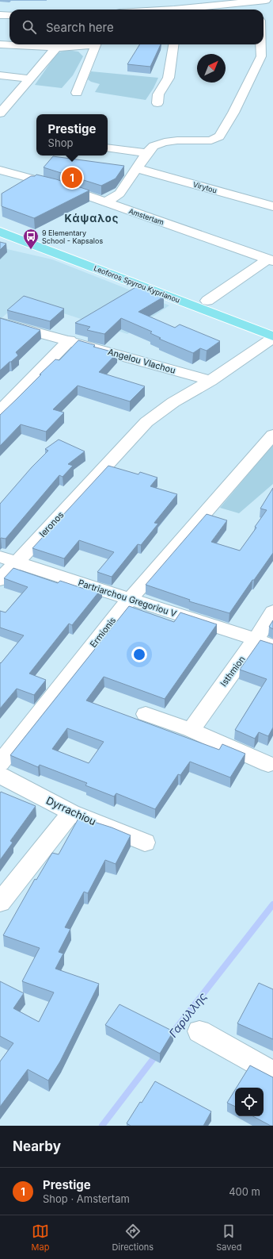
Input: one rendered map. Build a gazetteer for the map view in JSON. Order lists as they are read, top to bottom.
{
  "streets": {
    "main road": ["Leoforos Spyrou Kyprianou"],
    "street": [
      "Virytou",
      "Amstertam",
      "Angelou Vlachou",
      "Ieronos",
      "Partriarchou Gregoriou V",
      "Ermionis",
      "Isthmion",
      "Dyrrachiou"
    ]
  },
  "crossings": [
    ["Angelou Vlachou", "Ieronos"],
    ["Ieronos", "Partriarchou Gregoriou V"],
    ["Partriarchou Gregoriou V", "Ermionis"],
    ["Partriarchou Gregoriou V", "Isthmion"]
  ],
  "districts": ["Κάψαλος"],
  "water": ["Γαρύλλης"],
  "places": {
    "bus stop": ["9 Elementary School - Kapsalos"]
  },
  "north": "top right",
  "page": {
    "search": "Search here",
    "popup": ["Prestige", "Shop"],
    "pins": "1",
    "heading": "Nearby",
    "list": [
      {
        "mark": "1",
        "name": "Prestige",
        "note": "Shop · Amstertam",
        "value": "400 m"
      }
    ],
    "nav": ["Map", "Directions", "Saved"]
  }
}
